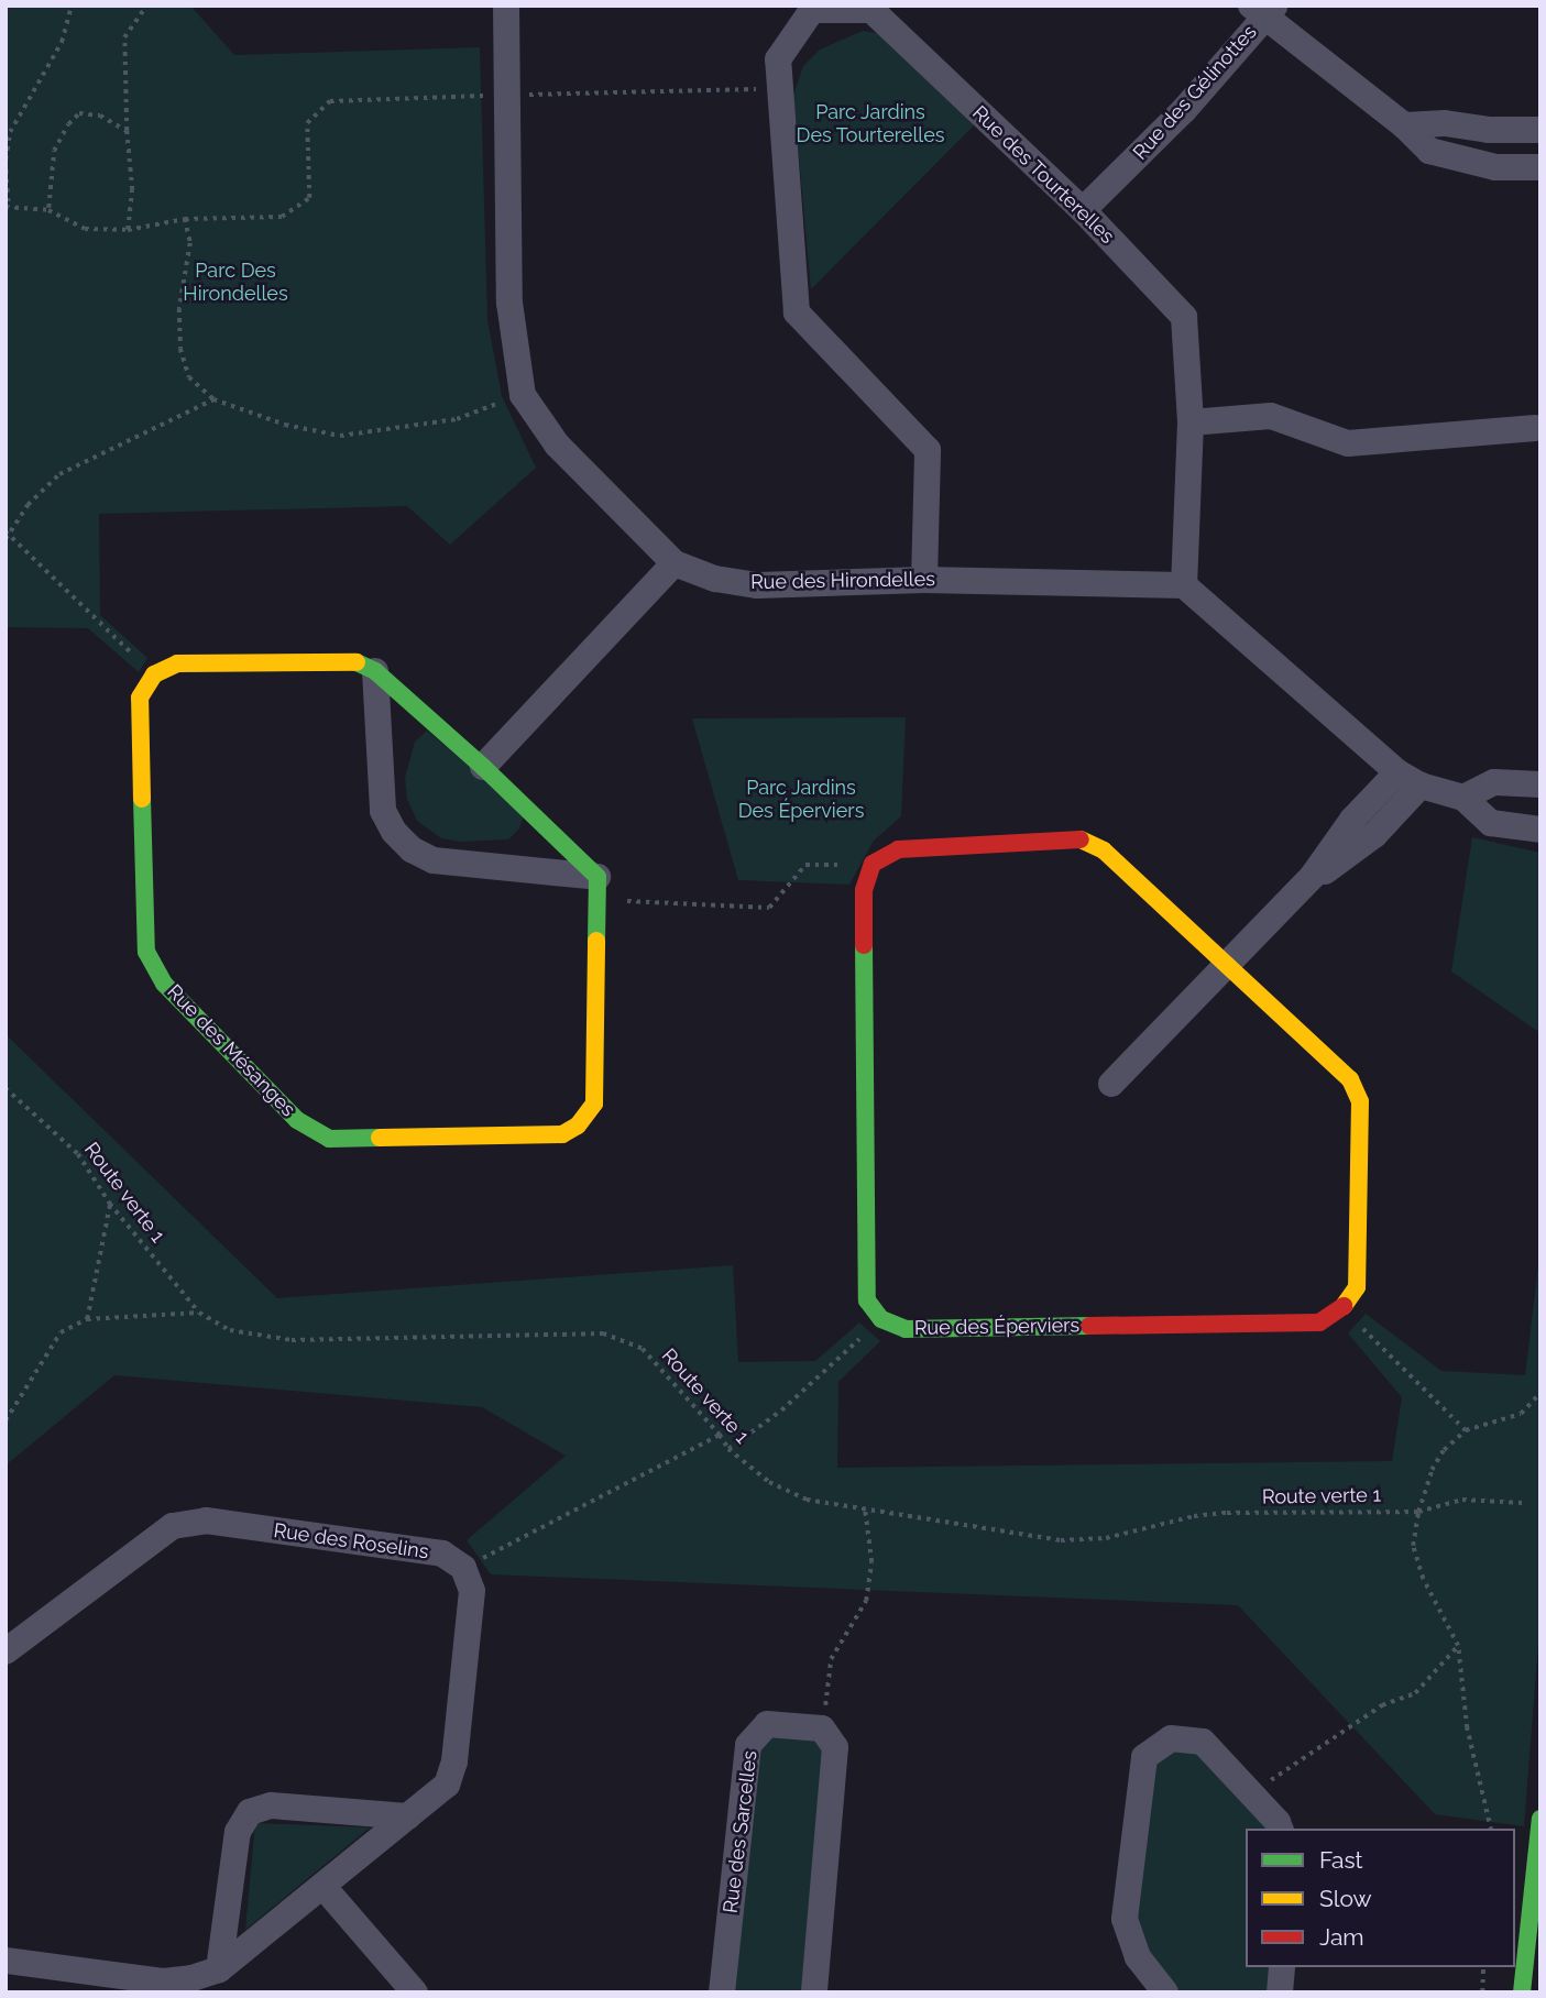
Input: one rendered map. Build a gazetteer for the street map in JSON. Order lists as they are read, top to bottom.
{
  "streets": {
    "street": [
      "Rue des Gélinottes",
      "Rue des Tourterelles",
      "Rue des Hirondelles",
      "Rue des Mésanges",
      "Rue des Éperviers",
      "Rue des Roselins",
      "Rue des Sarcelles"
    ],
    "path": ["Route verte 1"]
  },
  "crossings": [
    ["Rue des Gélinottes", "Rue des Tourterelles"],
    ["Rue des Tourterelles", "Rue des Hirondelles"]
  ],
  "parks": ["Parc Jardins Des Tourterelles", "Parc Des Hirondelles", "Parc Jardins Des Éperviers"],
  "legend": ["Fast", "Slow", "Jam"]
}
